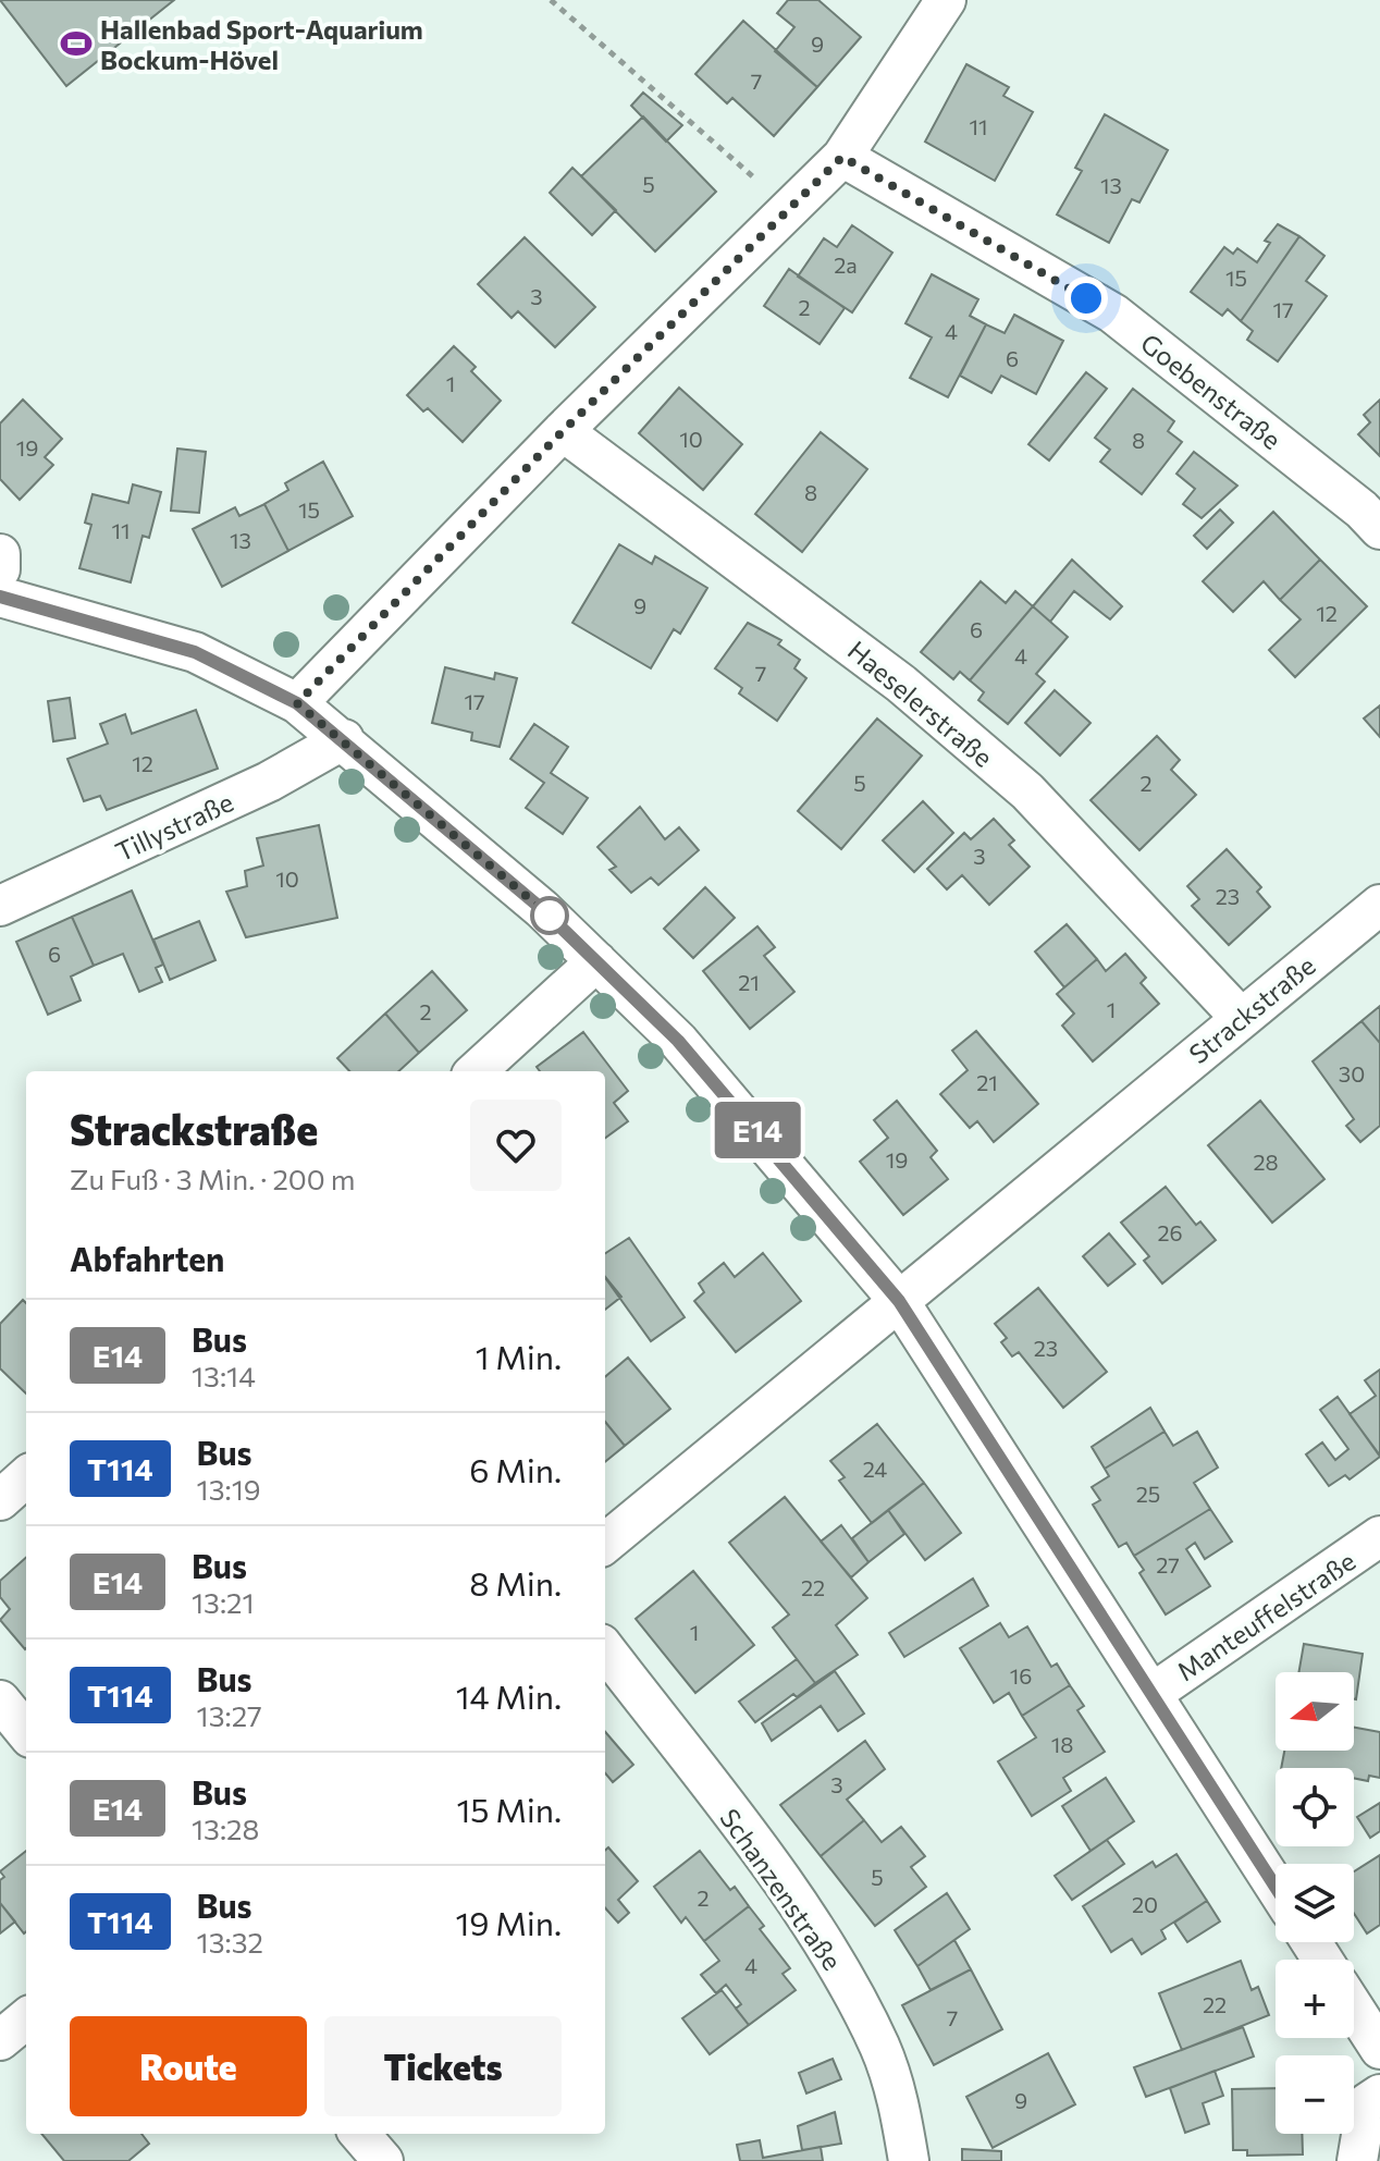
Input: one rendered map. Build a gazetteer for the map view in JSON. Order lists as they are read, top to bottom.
{
  "streets": {
    "street": [
      "Goebenstraße",
      "Haeselerstraße",
      "Tillystraße",
      "Strackstraße",
      "Manteuffelstraße",
      "Schanzenstraße"
    ]
  },
  "crossings": [
    ["Haeselerstraße", "Strackstraße"]
  ],
  "places": {
    "sports": ["Hallenbad Sport-Aquarium Bockum-Hövel"]
  },
  "lines": ["bus line E14"],
  "house_numbers": [
    "9",
    "7",
    "11",
    "5",
    "13",
    "2a",
    "15",
    "3",
    "2",
    "17",
    "4",
    "6",
    "1",
    "10",
    "8",
    "19",
    "8",
    "15",
    "11",
    "13",
    "9",
    "12",
    "6",
    "4",
    "7",
    "17",
    "12",
    "5",
    "2",
    "3",
    "10",
    "23",
    "6",
    "21",
    "1",
    "2",
    "30",
    "21",
    "19",
    "28",
    "26",
    "23",
    "24",
    "25",
    "27",
    "22",
    "1",
    "16",
    "18",
    "3",
    "5",
    "2",
    "20",
    "4",
    "22",
    "7",
    "9"
  ],
  "north": "left",
  "page": {
    "on_map": "E14",
    "heading": [
      ["Strackstraße", "Zu Fuß · 3 Min. · 200 m"],
      "Abfahrten"
    ],
    "list": [
      {
        "mark": "E14",
        "name": "Bus",
        "note": "13:14",
        "value": "1 Min."
      },
      {
        "mark": "T114",
        "name": "Bus",
        "note": "13:19",
        "value": "6 Min."
      },
      {
        "mark": "E14",
        "name": "Bus",
        "note": "13:21",
        "value": "8 Min."
      },
      {
        "mark": "T114",
        "name": "Bus",
        "note": "13:27",
        "value": "14 Min."
      },
      {
        "mark": "E14",
        "name": "Bus",
        "note": "13:28",
        "value": "15 Min."
      },
      {
        "mark": "T114",
        "name": "Bus",
        "note": "13:32",
        "value": "19 Min."
      }
    ],
    "map_buttons": ["+", "−"],
    "buttons": ["Route", "Tickets"]
  }
}
